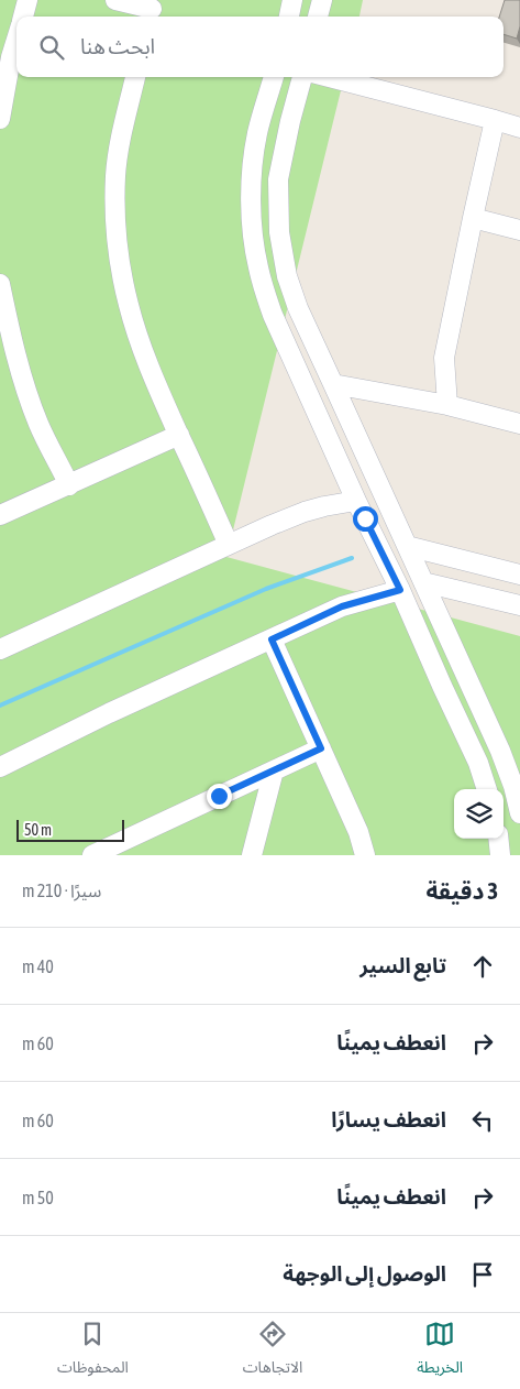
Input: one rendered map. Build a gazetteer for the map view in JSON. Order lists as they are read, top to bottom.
{
  "scale_bar": "50 m",
  "page": {
    "search": "ابحث هنا",
    "scale": "50 m",
    "heading": ["3 دقيقة", "سيرًا · 210 m"],
    "list": [
      ["تابع السير", "40 m"],
      ["انعطف يمينًا", "60 m"],
      ["انعطف يسارًا", "60 m"],
      ["انعطف يمينًا", "50 m"],
      "الوصول إلى الوجهة"
    ],
    "nav": ["الخريطة", "الاتجاهات", "المحفوظات"]
  }
}
